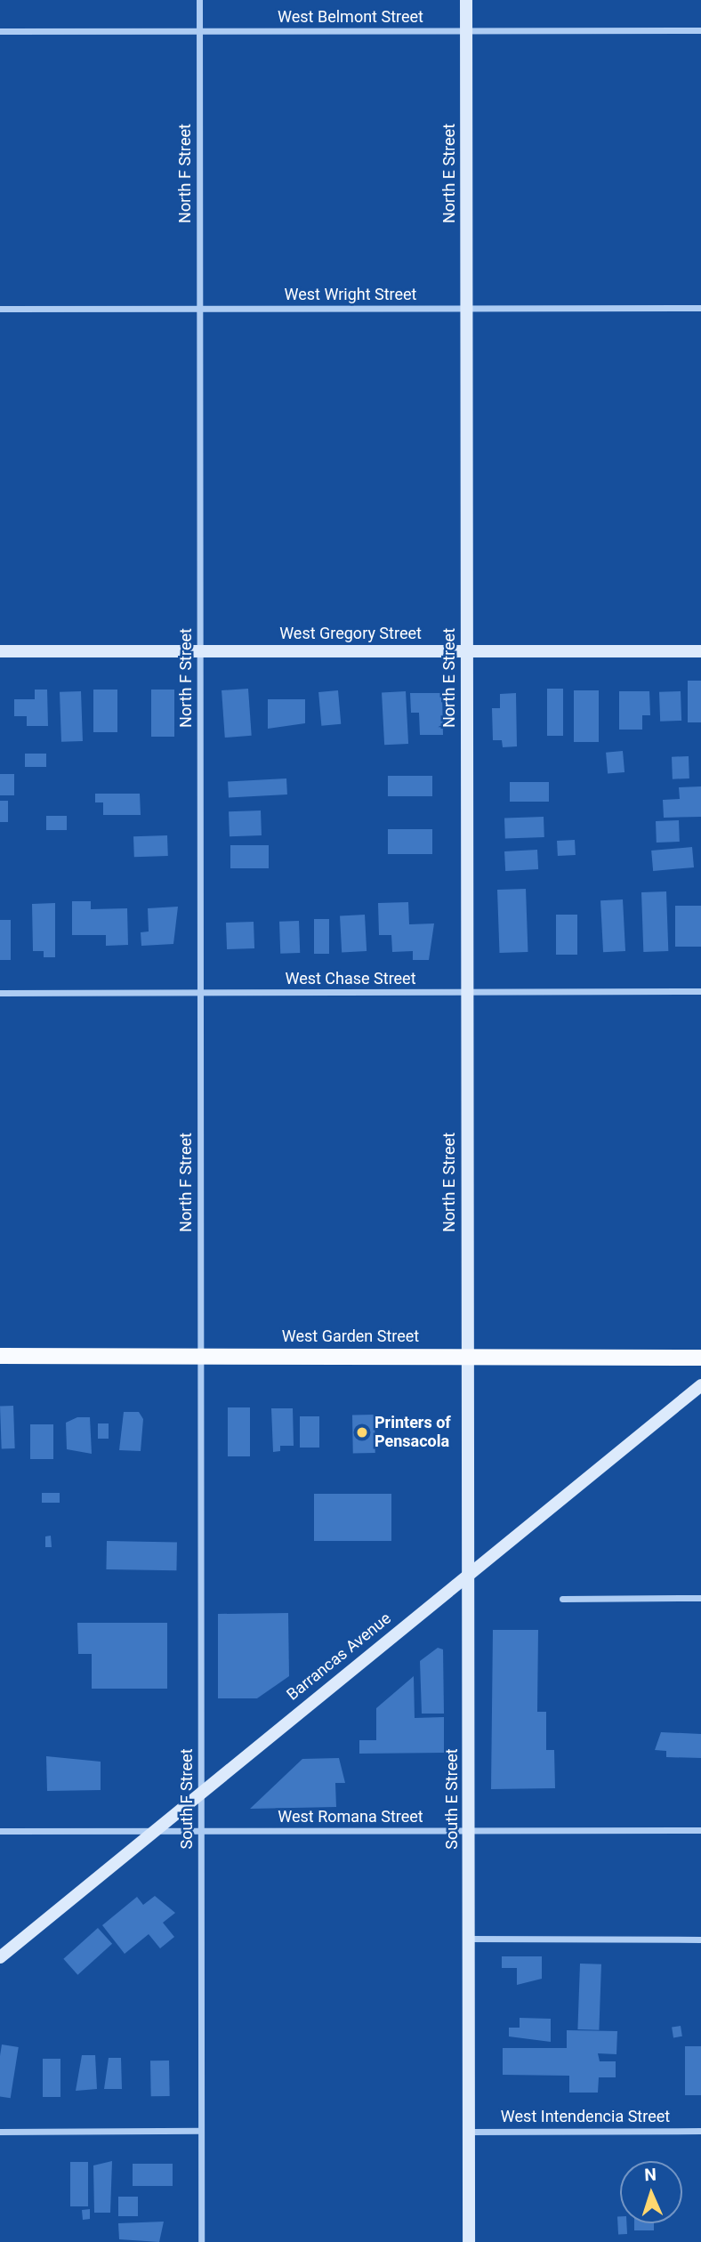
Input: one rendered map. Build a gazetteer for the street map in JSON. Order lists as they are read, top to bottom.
{
  "streets": {
    "main road": ["West Garden Street"],
    "street": [
      "West Belmont Street",
      "North F Street",
      "North E Street",
      "West Wright Street",
      "West Gregory Street",
      "West Chase Street",
      "Barrancas Avenue",
      "South F Street",
      "South E Street",
      "West Romana Street",
      "West Intendencia Street"
    ]
  },
  "crossings": [
    ["West Belmont Street", "North F Street"],
    ["West Belmont Street", "North E Street"],
    ["North F Street", "West Wright Street"],
    ["North F Street", "West Gregory Street"],
    ["North F Street", "West Chase Street"],
    ["North F Street", "West Garden Street"],
    ["North F Street", "South F Street"],
    ["North E Street", "West Wright Street"],
    ["North E Street", "West Gregory Street"],
    ["North E Street", "West Chase Street"],
    ["North E Street", "West Garden Street"],
    ["North E Street", "South E Street"],
    ["West Garden Street", "South F Street"],
    ["West Garden Street", "South E Street"],
    ["Barrancas Avenue", "South F Street"],
    ["Barrancas Avenue", "South E Street"],
    ["Barrancas Avenue", "West Romana Street"],
    ["South F Street", "West Romana Street"],
    ["South E Street", "West Romana Street"],
    ["South E Street", "West Intendencia Street"]
  ],
  "places": ["Printers of Pensacola"],
  "north": "top"
}
